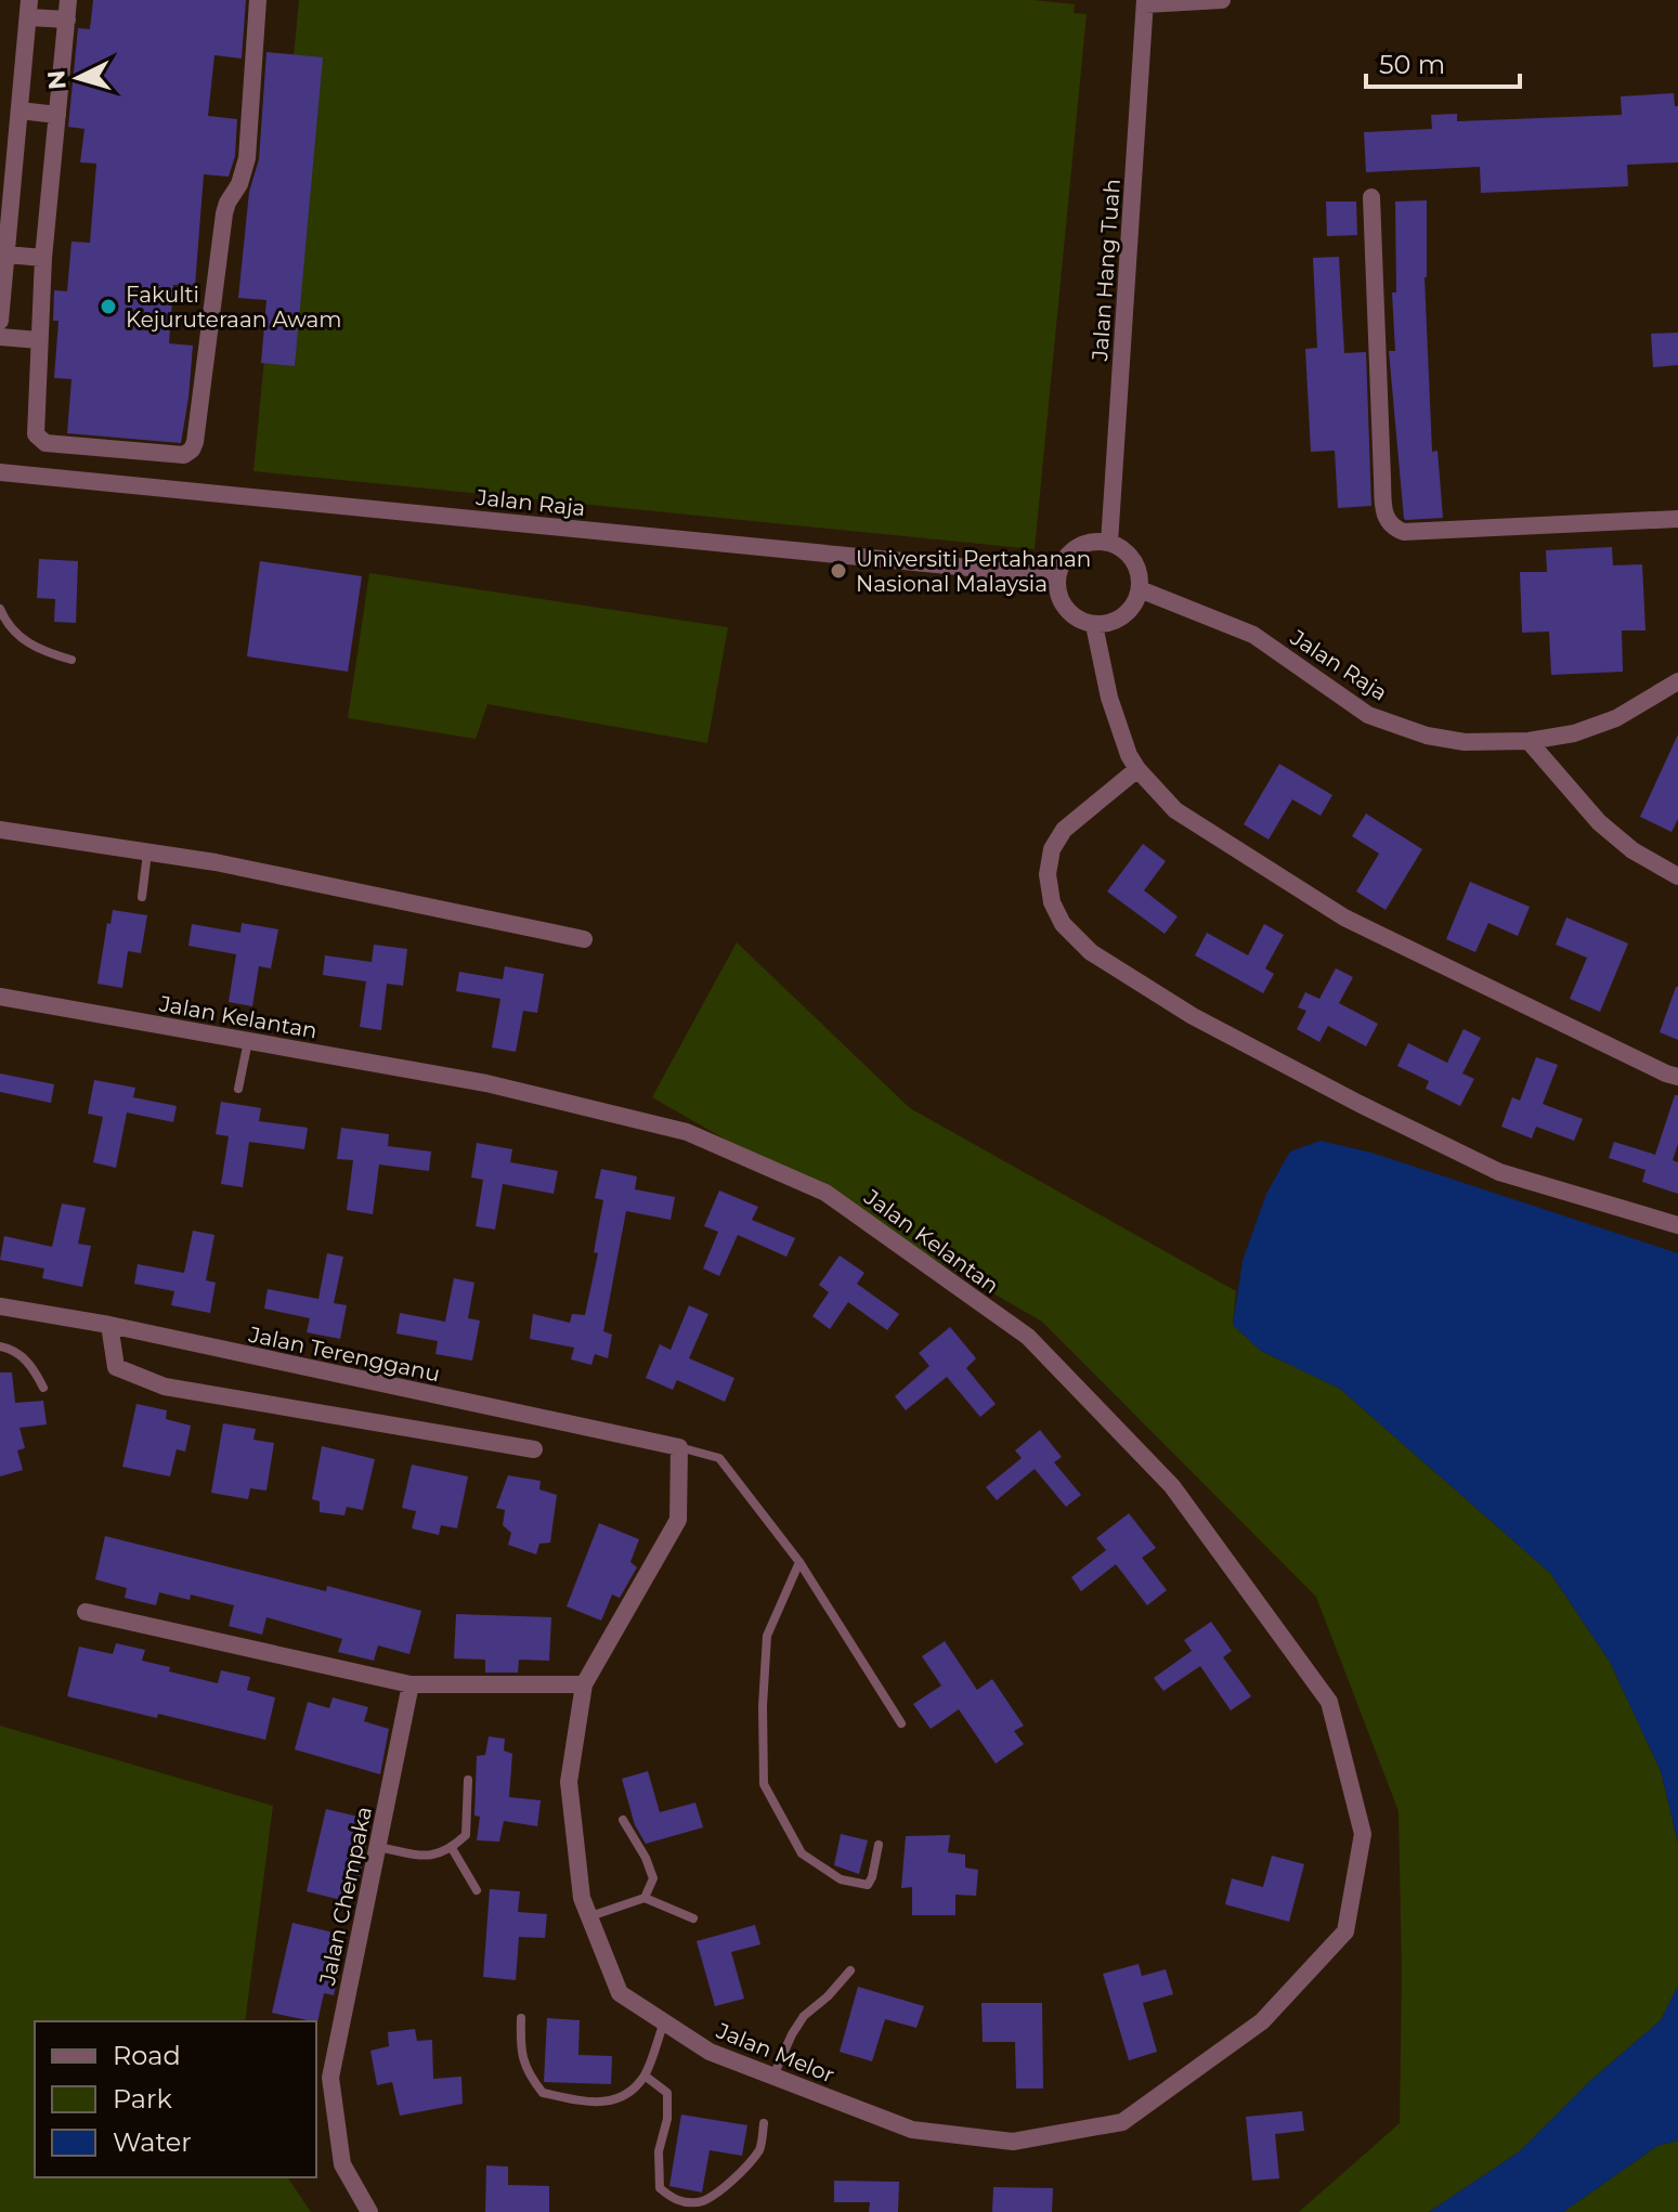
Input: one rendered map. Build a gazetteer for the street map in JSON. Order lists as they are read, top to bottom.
{
  "streets": {
    "street": [
      "Jalan Hang Tuah",
      "Jalan Raja",
      "Jalan Kelantan",
      "Jalan Terengganu",
      "Jalan Chempaka",
      "Jalan Melor"
    ]
  },
  "crossings": [
    ["Jalan Hang Tuah", "Jalan Raja"],
    ["Jalan Kelantan", "Jalan Melor"],
    ["Jalan Terengganu", "Jalan Melor"]
  ],
  "places": ["Fakulti Kejuruteraan Awam", "Universiti Pertahanan Nasional Malaysia"],
  "legend": ["Road", "Park", "Water"],
  "scale_bar": "50 m",
  "north": "left"
}
